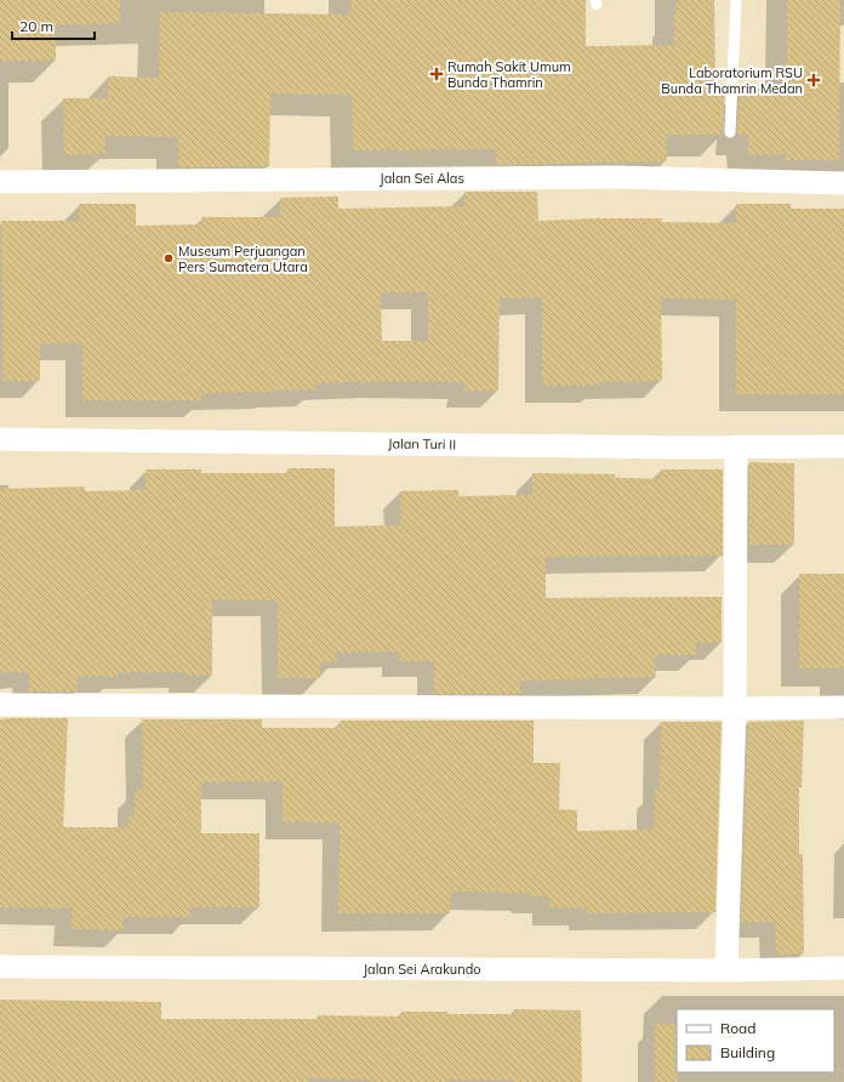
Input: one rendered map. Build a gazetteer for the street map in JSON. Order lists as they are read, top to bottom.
{
  "streets": {
    "street": ["Jalan Sei Alas", "Jalan Turi II", "Jalan Sei Arakundo"]
  },
  "places": {
    "health": ["Rumah Sakit Umum Bunda Thamrin", "Laboratorium RSU Bunda Thamrin Medan"],
    "other": ["Museum Perjuangan Pers Sumatera Utara"]
  },
  "legend": ["Road", "Building"],
  "scale_bar": "20 m"
}
